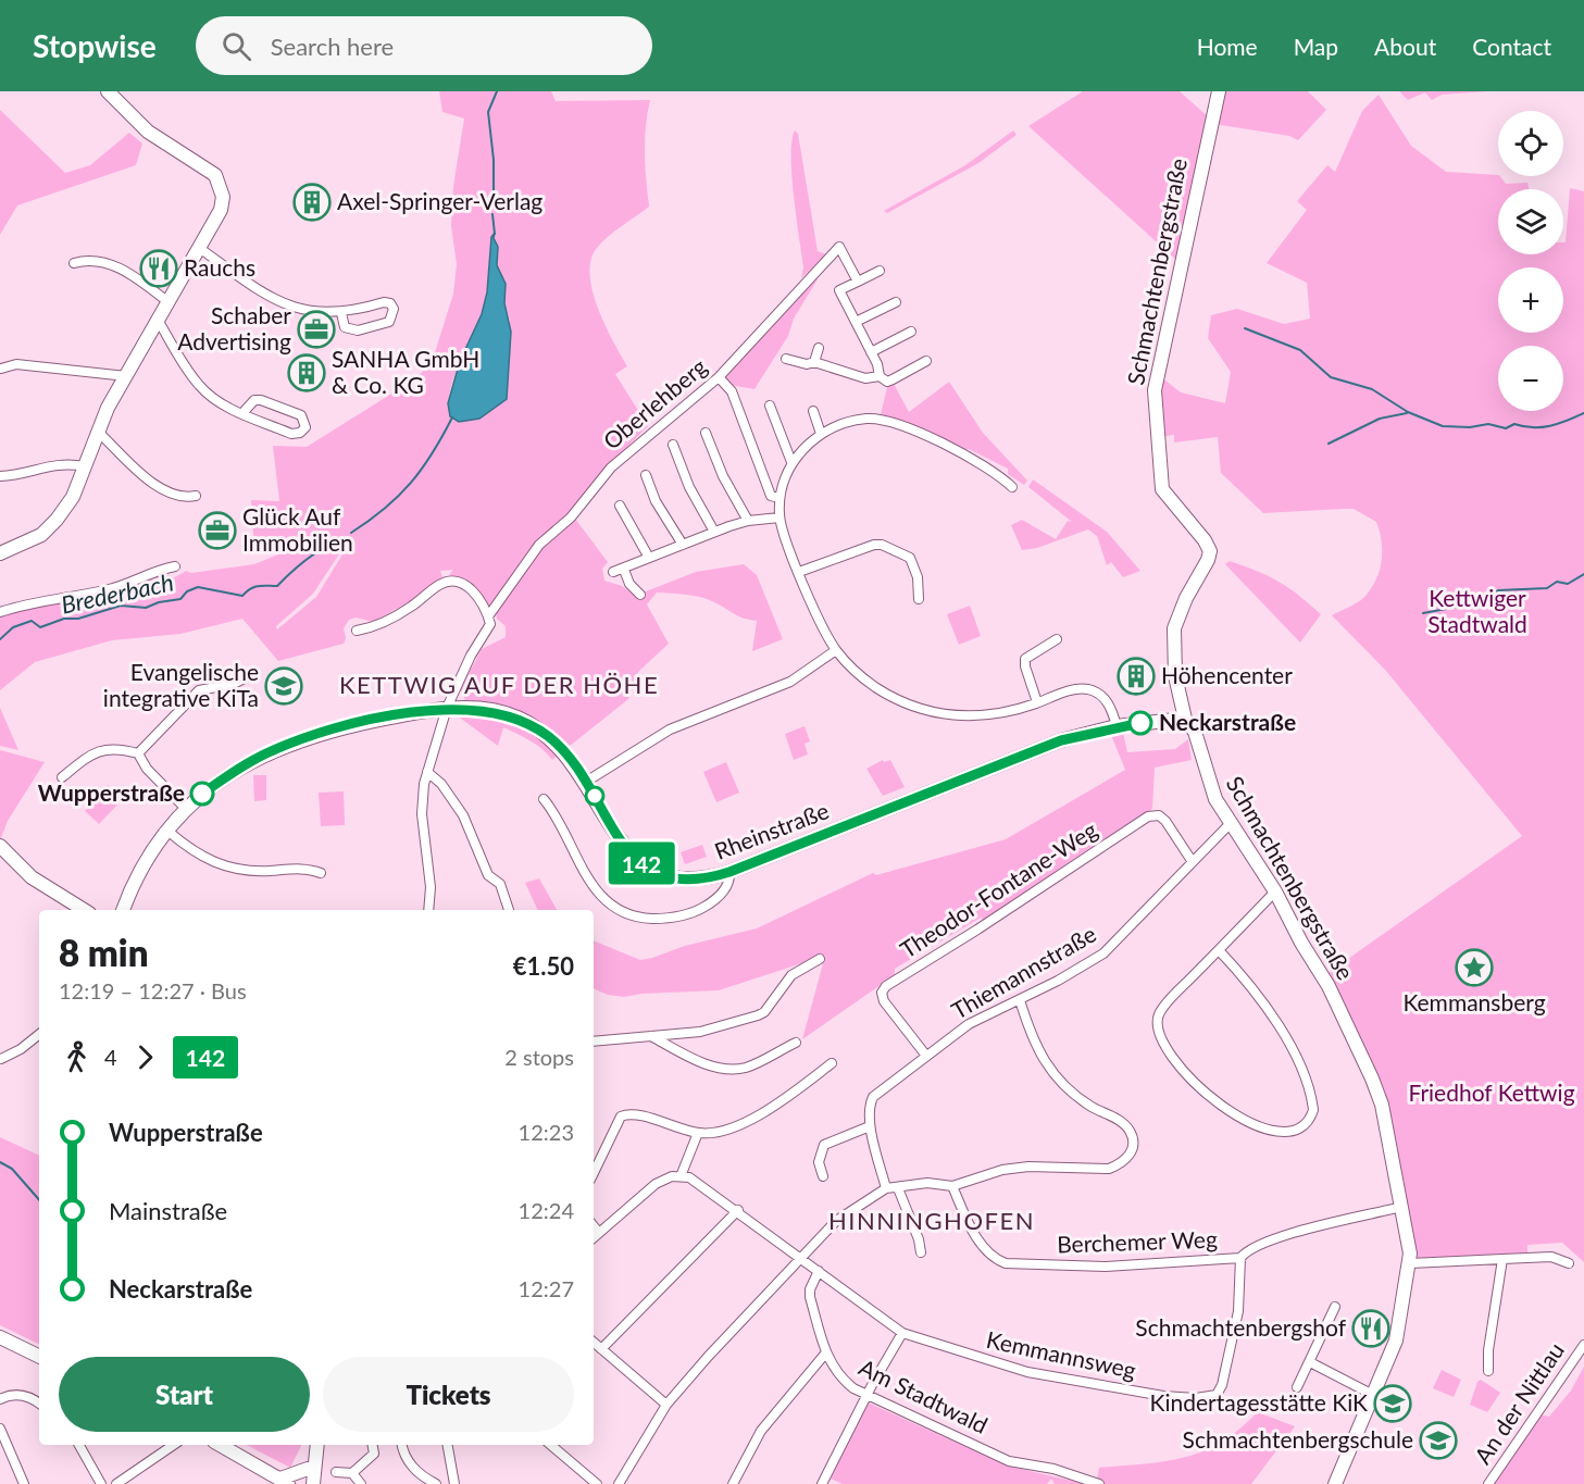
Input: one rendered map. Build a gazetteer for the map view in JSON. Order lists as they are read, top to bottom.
{
  "streets": {
    "street": [
      "Schmachtenbergstraße",
      "Oberlehberg",
      "Rheinstraße",
      "Theodor-Fontane-Weg",
      "Thiemannstraße",
      "Berchemer Weg",
      "Kemmannsweg",
      "Am Stadtwald",
      "An der Nittlau"
    ]
  },
  "crossings": [
    ["Schmachtenbergstraße", "Rheinstraße"],
    ["Schmachtenbergstraße", "Thiemannstraße"],
    ["Theodor-Fontane-Weg", "Thiemannstraße"],
    ["Berchemer Weg", "Kemmannsweg"],
    ["Kemmannsweg", "Am Stadtwald"]
  ],
  "districts": ["KETTWIG AUF DER HÖHE", "HINNINGHOFEN"],
  "water": ["Brederbach"],
  "parks": ["Kettwiger Stadtwald", "Friedhof Kettwig"],
  "places": {
    "building": ["Axel-Springer-Verlag", "SANHA GmbH & Co. KG", "Höhencenter"],
    "restaurant": ["Rauchs", "Schmachtenbergshof"],
    "office": ["Schaber Advertising", "Glück Auf Immobilien"],
    "school or university": ["Evangelische integrative KiTa", "Kindertagesstätte KiK", "Schmachtenbergschule"],
    "other": ["Neckarstraße", "Wupperstraße"],
    "place": ["Kemmansberg"]
  },
  "lines": ["bus line 142"],
  "page": {
    "header": "Stopwise",
    "search": "Search here",
    "nav": [
      "Home",
      "Map",
      "About",
      "Contact"
    ],
    "on_map": "142",
    "map_buttons": ["+", "−"],
    "heading": ["8 min", "12:19 – 12:27 · Bus", "€1.50"],
    "legs": ["4", "142", "2 stops"],
    "list": [
      {
        "name": "Wupperstraße",
        "value": "12:23"
      },
      {
        "name": "Mainstraße",
        "value": "12:24"
      },
      {
        "name": "Neckarstraße",
        "value": "12:27"
      }
    ],
    "buttons": ["Start", "Tickets"]
  }
}
